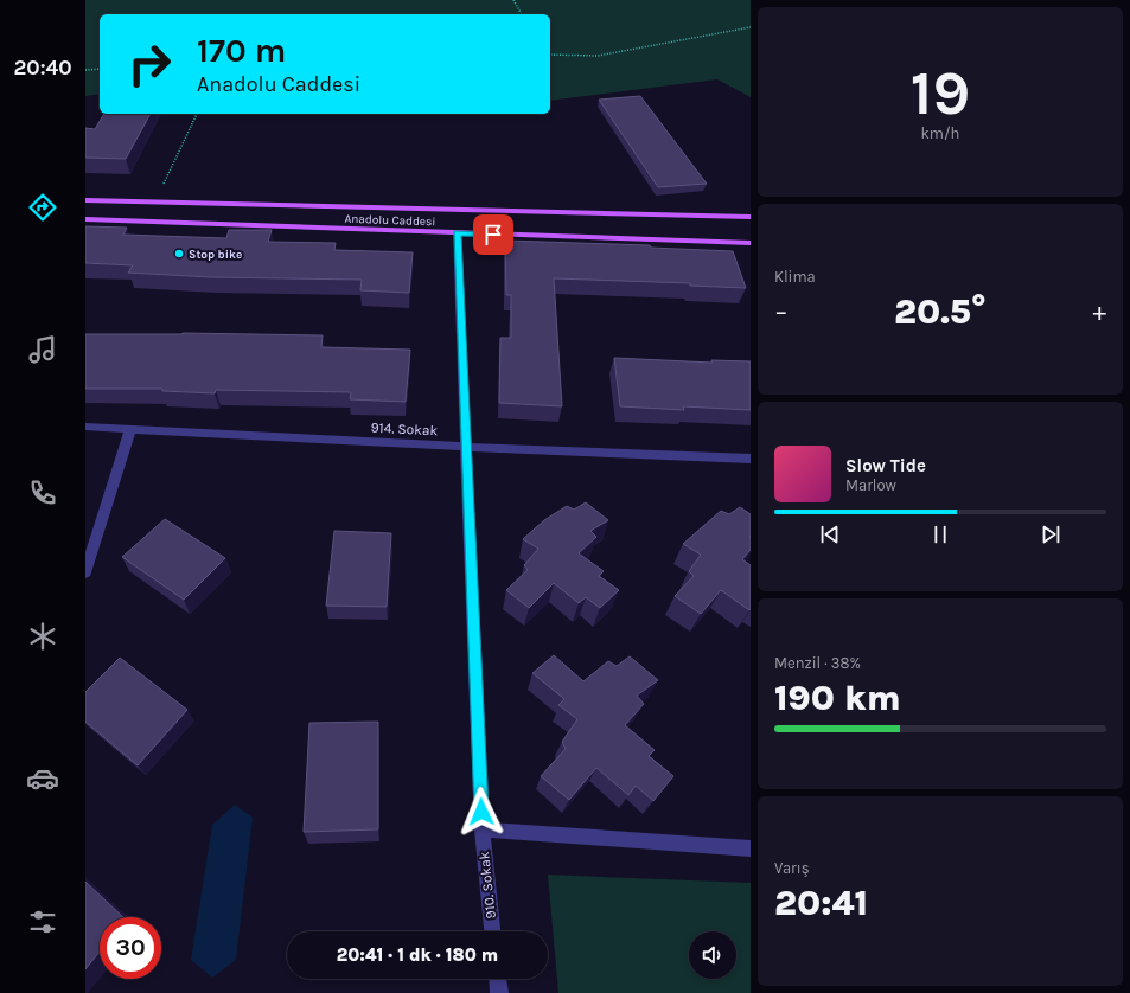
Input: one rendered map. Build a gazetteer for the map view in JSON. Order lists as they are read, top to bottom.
{
  "streets": {
    "main road": ["Anadolu Caddesi"],
    "street": ["914. Sokak", "910. Sokak"]
  },
  "crossings": [
    ["Anadolu Caddesi", "910. Sokak"],
    ["914. Sokak", "910. Sokak"]
  ],
  "places": ["Stop bike"],
  "page": {
    "tabs": "20:40",
    "tile": [
      ["19", "km/h"],
      "Klima",
      ["Menzil · 38%", "190 km"],
      ["Varış", "20:41"]
    ],
    "turn": ["170 m", "Anadolu Caddesi"],
    "heat": ["−", "20.5°", "+"],
    "song": ["Slow Tide", "Marlow"],
    "limit": "30",
    "trip": "20:41 · 1 dk · 180 m"
  }
}
